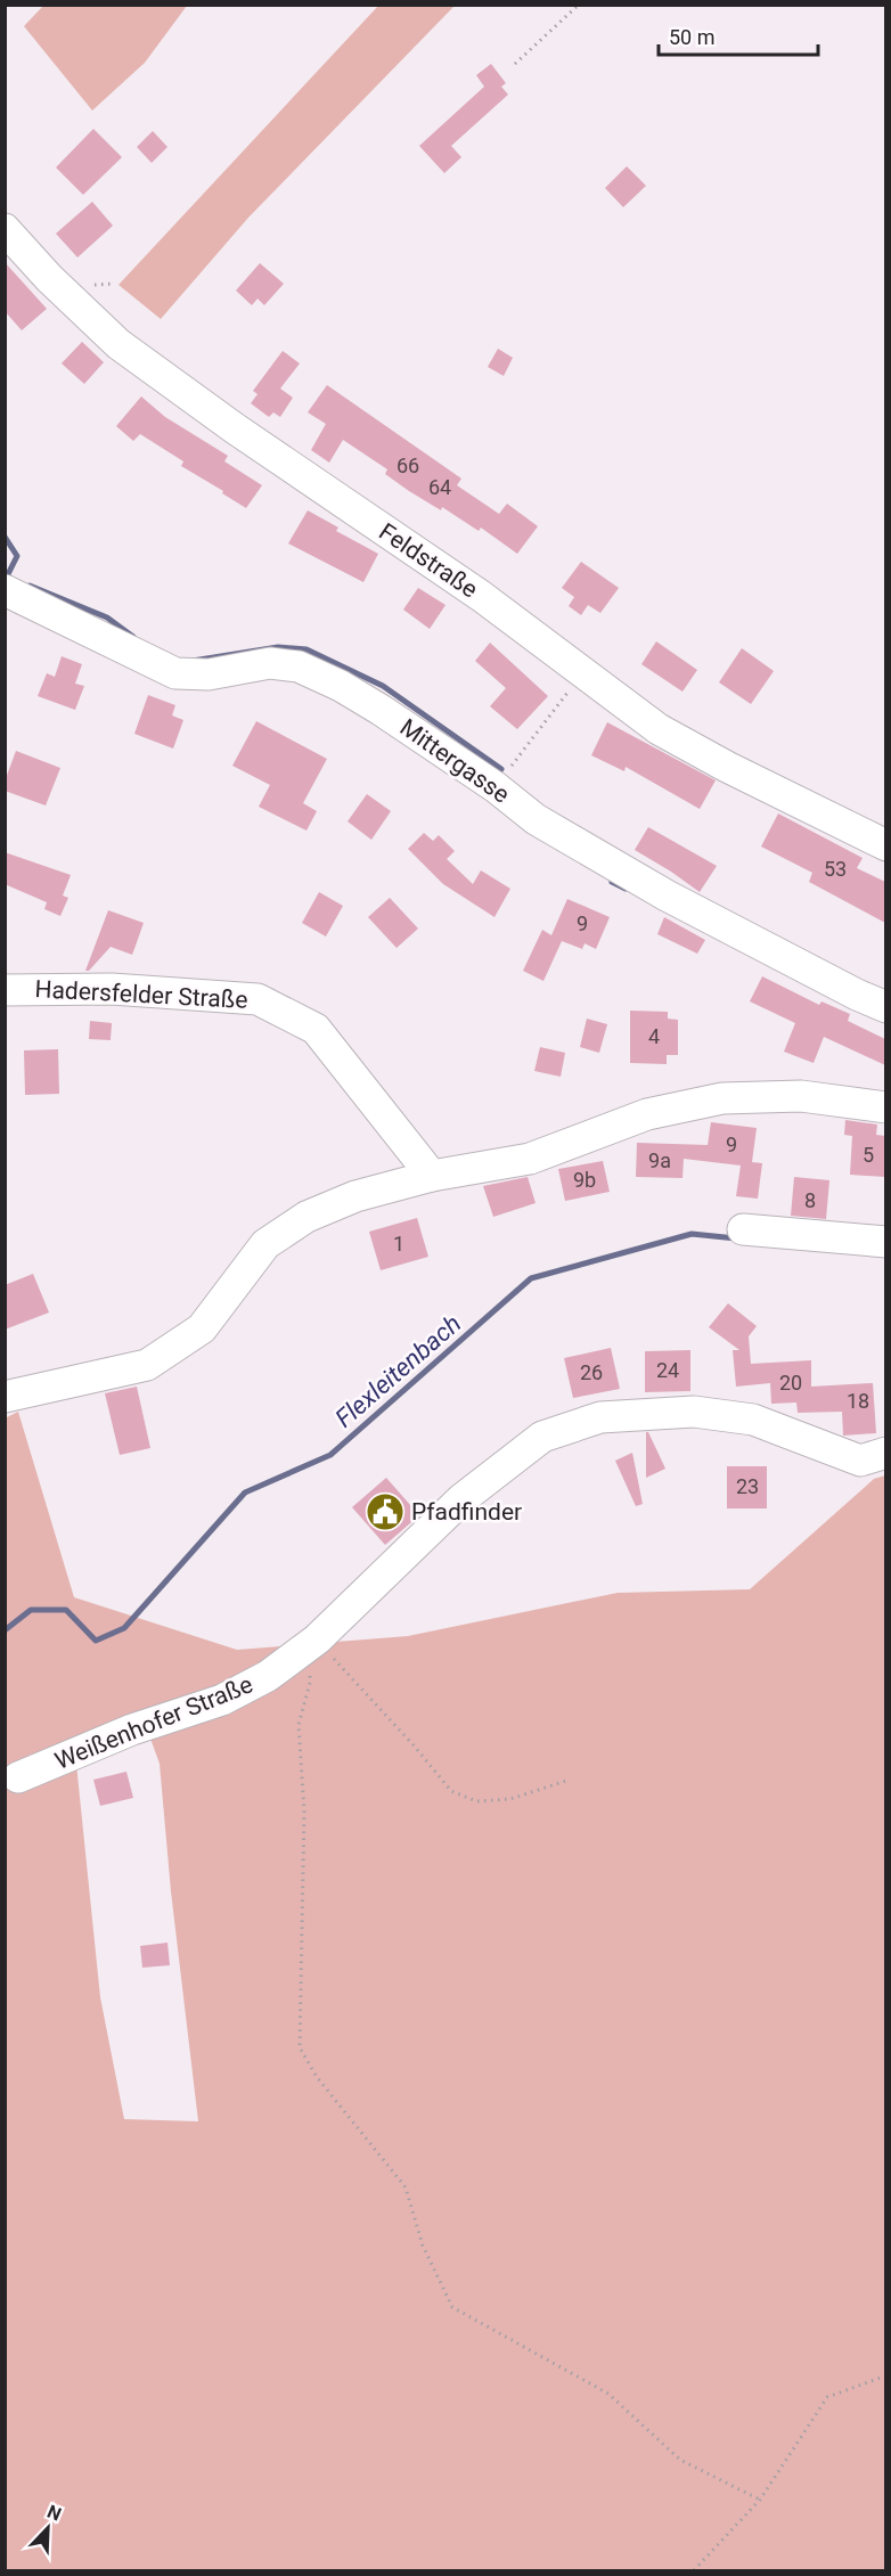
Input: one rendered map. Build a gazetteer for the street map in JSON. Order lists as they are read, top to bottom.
{
  "streets": {
    "street": [
      "Feldstraße",
      "Mittergasse",
      "Hadersfelder Straße",
      "Weißenhofer Straße"
    ]
  },
  "water": ["Flexleitenbach"],
  "places": {
    "public building": ["Pfadfinder"]
  },
  "house_numbers": [
    "66",
    "64",
    "53",
    "9",
    "4",
    "9",
    "5",
    "9a",
    "9b",
    "8",
    "1",
    "24",
    "26",
    "20",
    "18",
    "23"
  ],
  "scale_bar": "50 m",
  "north": "top right"
}
